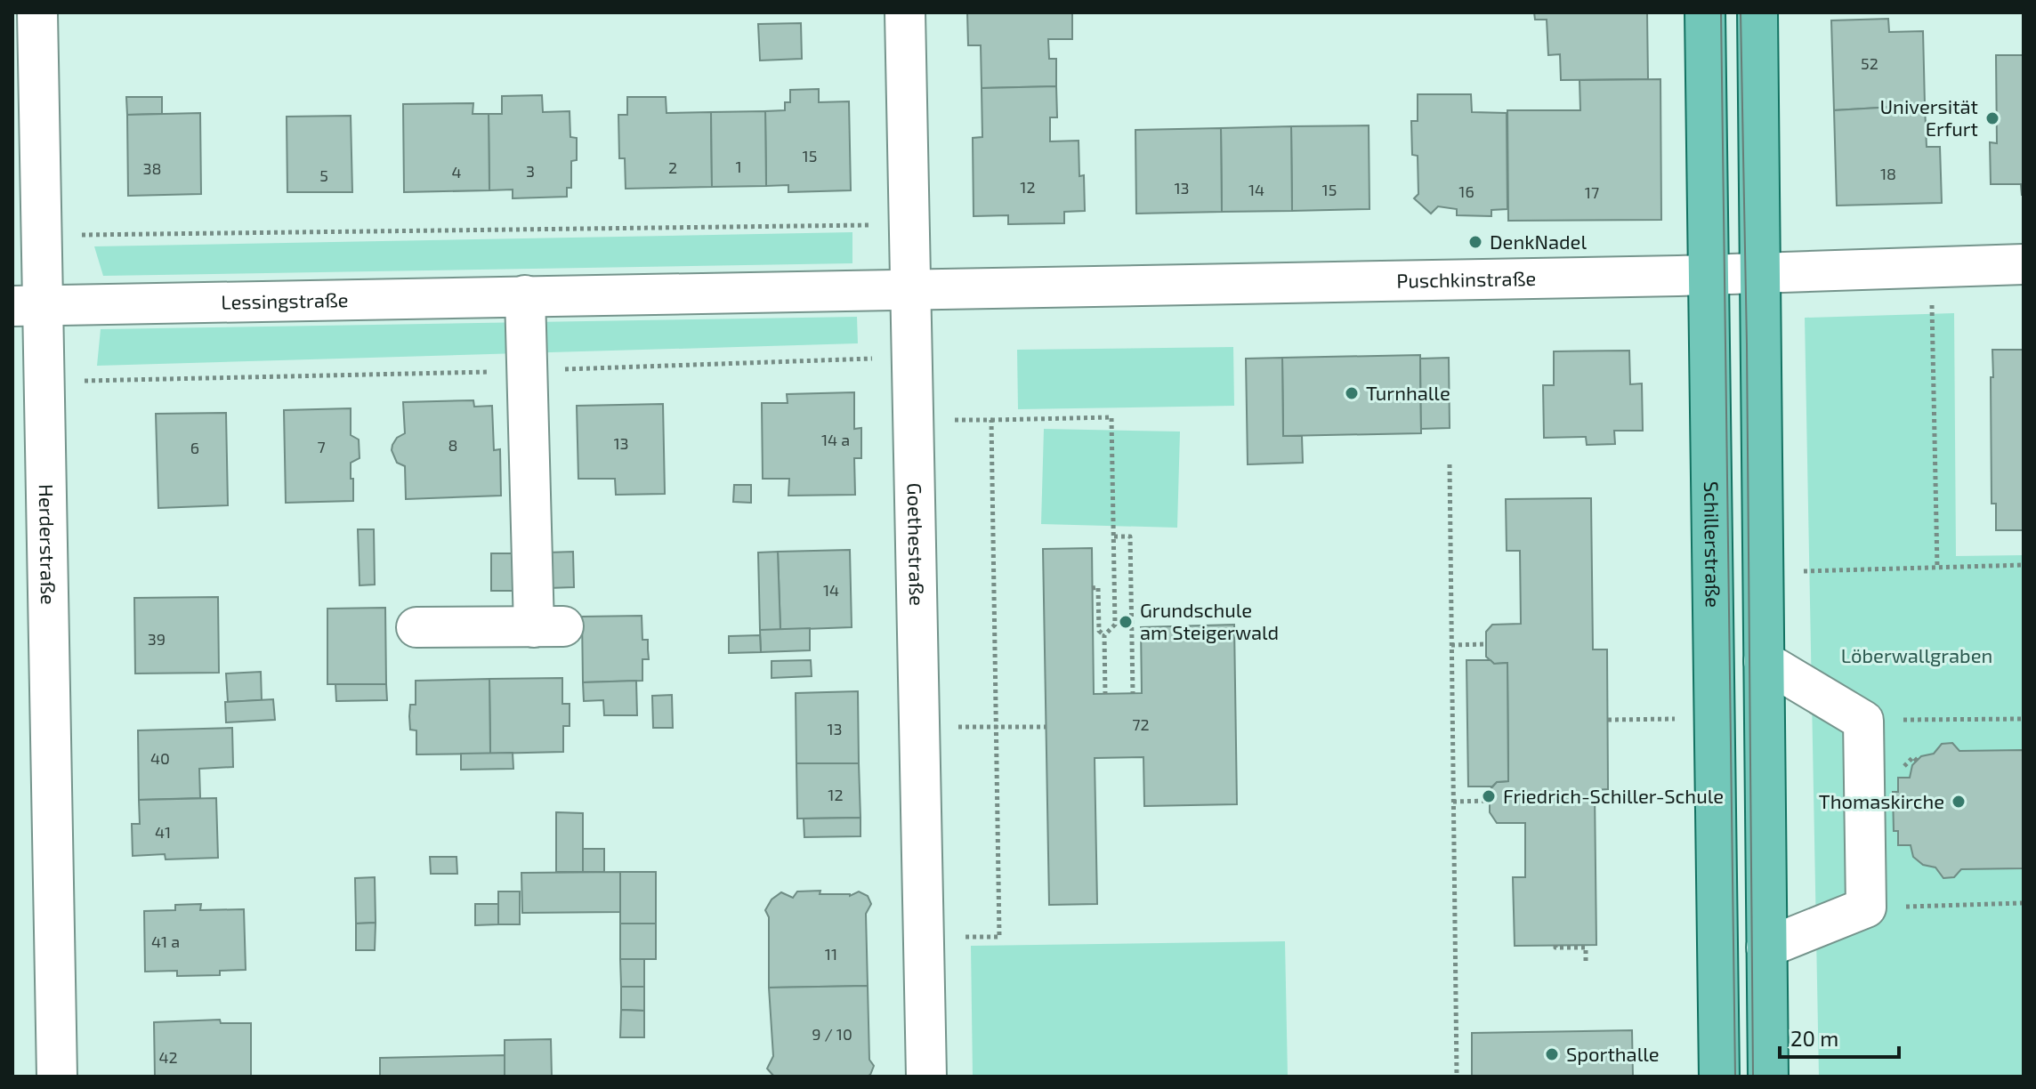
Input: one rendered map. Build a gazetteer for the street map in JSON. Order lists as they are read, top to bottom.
{
  "streets": {
    "main road": ["Schillerstraße"],
    "street": [
      "Puschkinstraße",
      "Lessingstraße",
      "Herderstraße",
      "Goethestraße"
    ]
  },
  "crossings": [
    ["Puschkinstraße", "Lessingstraße"],
    ["Puschkinstraße", "Goethestraße"],
    ["Puschkinstraße", "Schillerstraße"],
    ["Lessingstraße", "Herderstraße"],
    ["Lessingstraße", "Goethestraße"]
  ],
  "parks": ["Löberwallgraben"],
  "places": [
    "Universität Erfurt",
    "DenkNadel",
    "Turnhalle",
    "Grundschule am Steigerwald",
    "Friedrich-Schiller-Schule",
    "Thomaskirche",
    "Sporthalle"
  ],
  "house_numbers": [
    "52",
    "15",
    "1",
    "2",
    "38",
    "3",
    "4",
    "18",
    "5",
    "12",
    "13",
    "14",
    "15",
    "16",
    "17",
    "14 a",
    "13",
    "8",
    "7",
    "6",
    "14",
    "39",
    "72",
    "13",
    "40",
    "12",
    "41",
    "41 a",
    "11",
    "9 / 10",
    "42"
  ],
  "scale_bar": "20 m"
}
